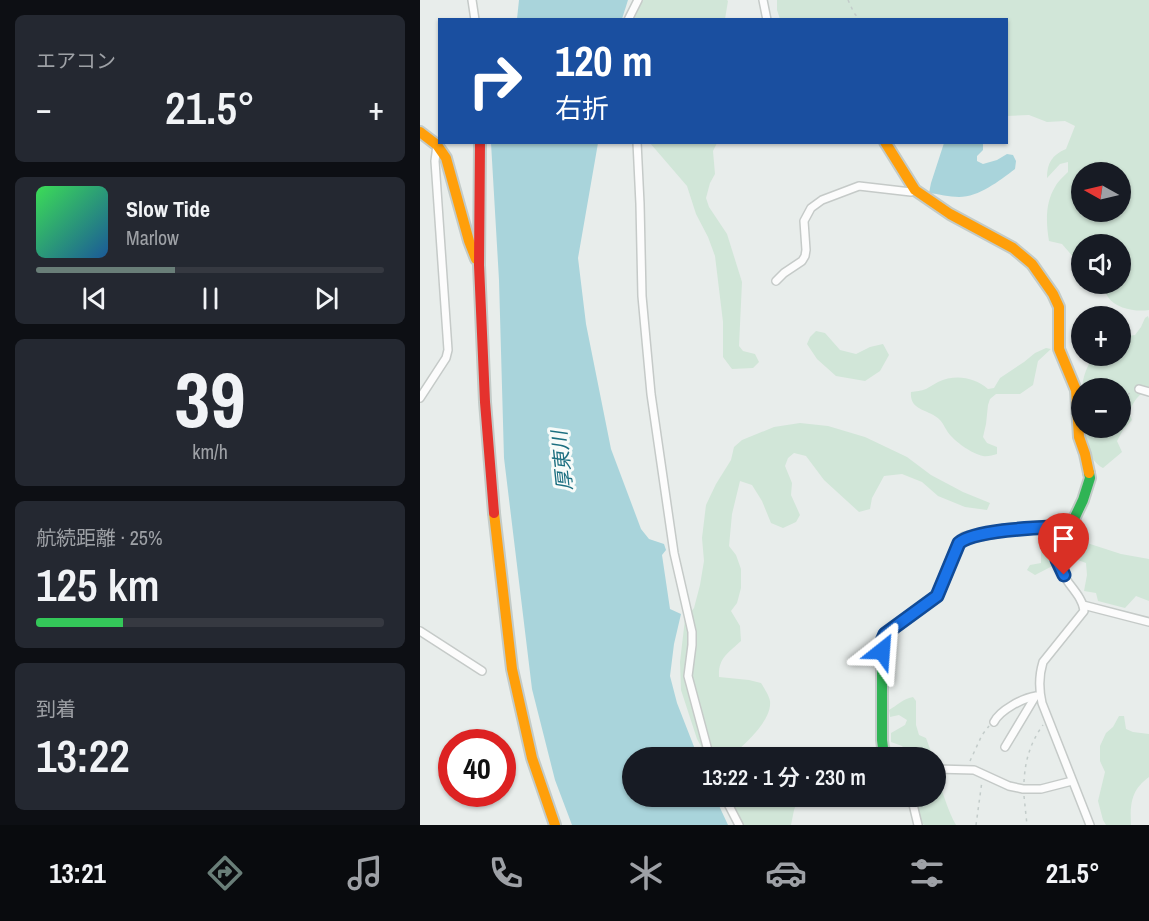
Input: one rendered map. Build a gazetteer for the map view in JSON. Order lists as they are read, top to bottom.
{
  "water": ["厚東川"],
  "north": "left",
  "page": {
    "tile": [
      "エアコン",
      ["39", "km/h"],
      ["航続距離 · 25%", "125 km"],
      ["到着", "13:22"]
    ],
    "turn": ["120 m", "右折"],
    "heat": ["−", "21.5°", "+"],
    "map_buttons": ["+", "−"],
    "song": ["Slow Tide", "Marlow"],
    "limit": "40",
    "trip": "13:22 · 1 分 · 230 m",
    "tabs": ["13:21", "21.5°"]
  }
}
